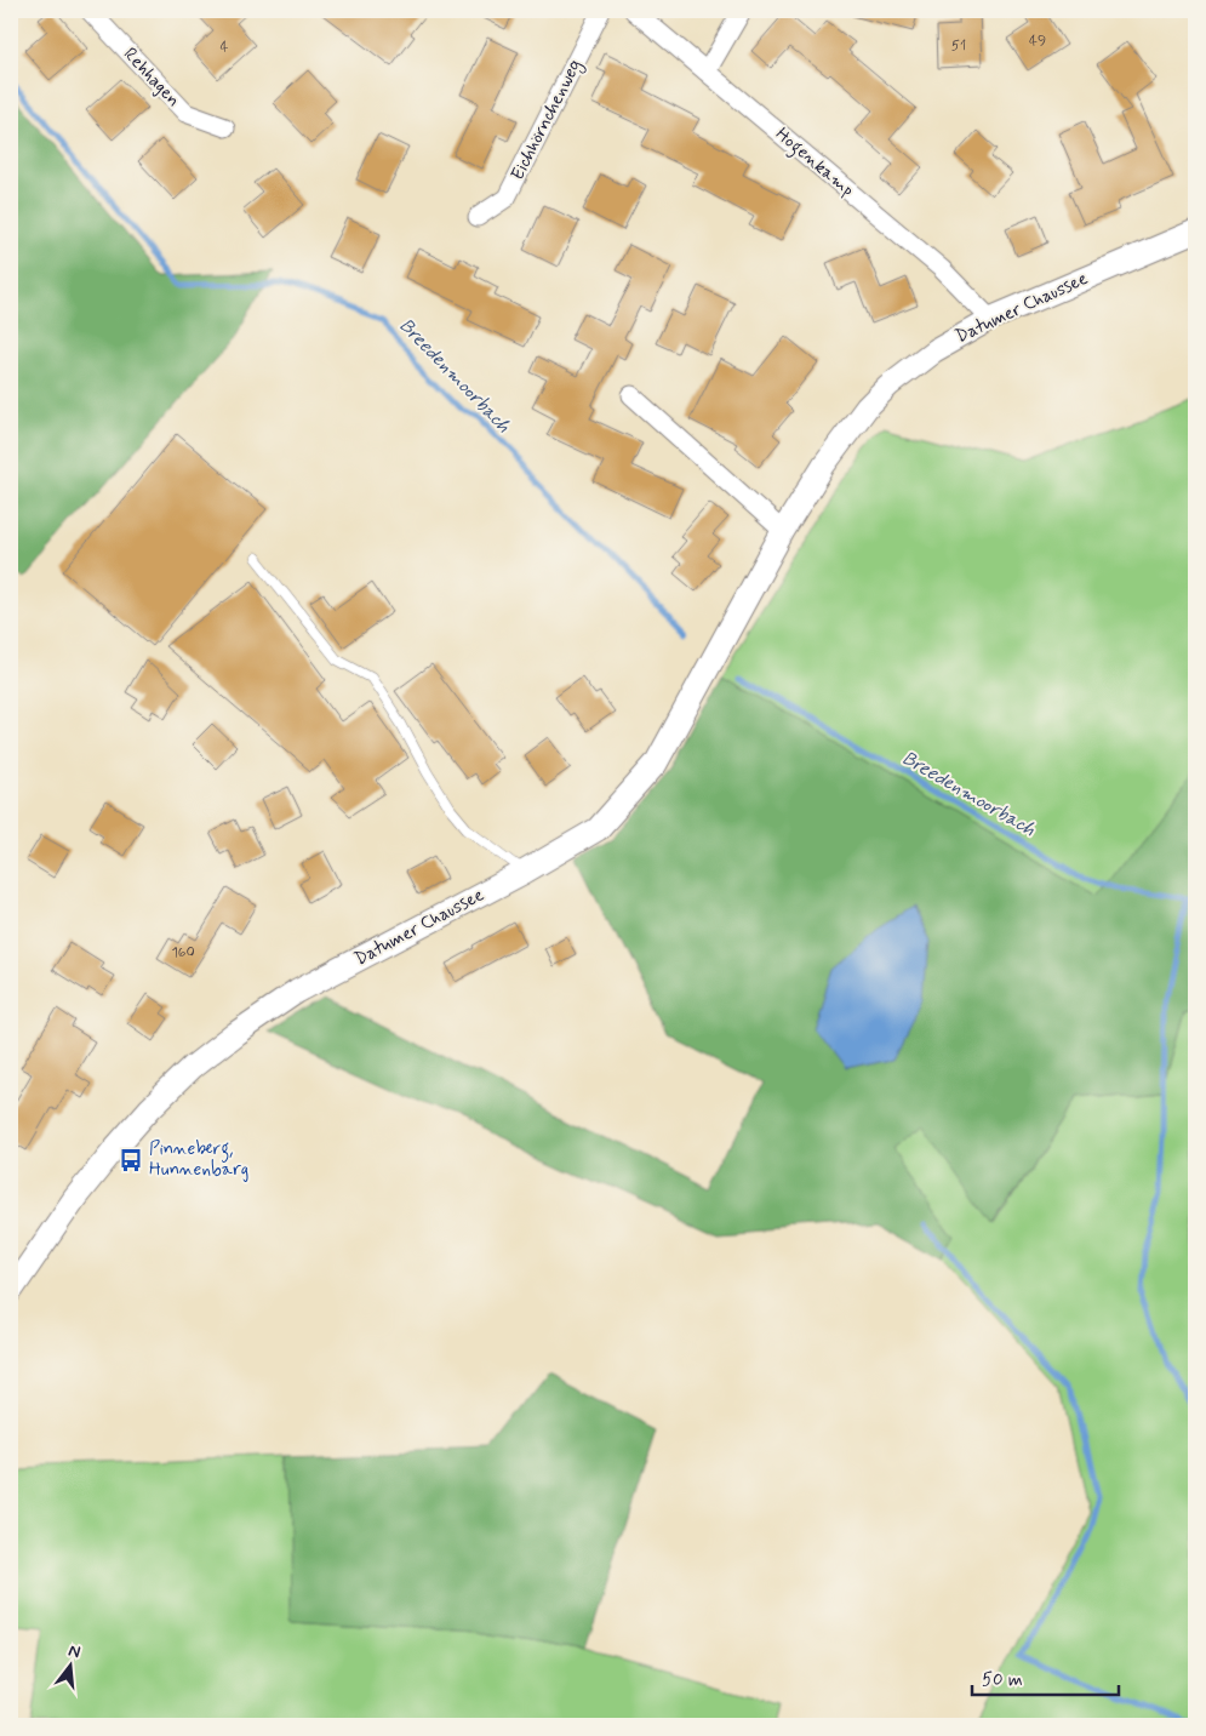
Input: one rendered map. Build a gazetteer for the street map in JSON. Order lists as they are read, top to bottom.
{
  "streets": {
    "street": [
      "Rehhagen",
      "Eichhörnchenweg",
      "Hogenkamp",
      "Datumer Chaussee"
    ]
  },
  "crossings": [
    ["Hogenkamp", "Datumer Chaussee"]
  ],
  "water": ["Breedenmoorbach"],
  "places": {
    "bus stop": ["Pinneberg, Hunnenbarg"]
  },
  "house_numbers": [
    "49",
    "51",
    "4",
    "160"
  ],
  "scale_bar": "50 m",
  "north": "top"
}
